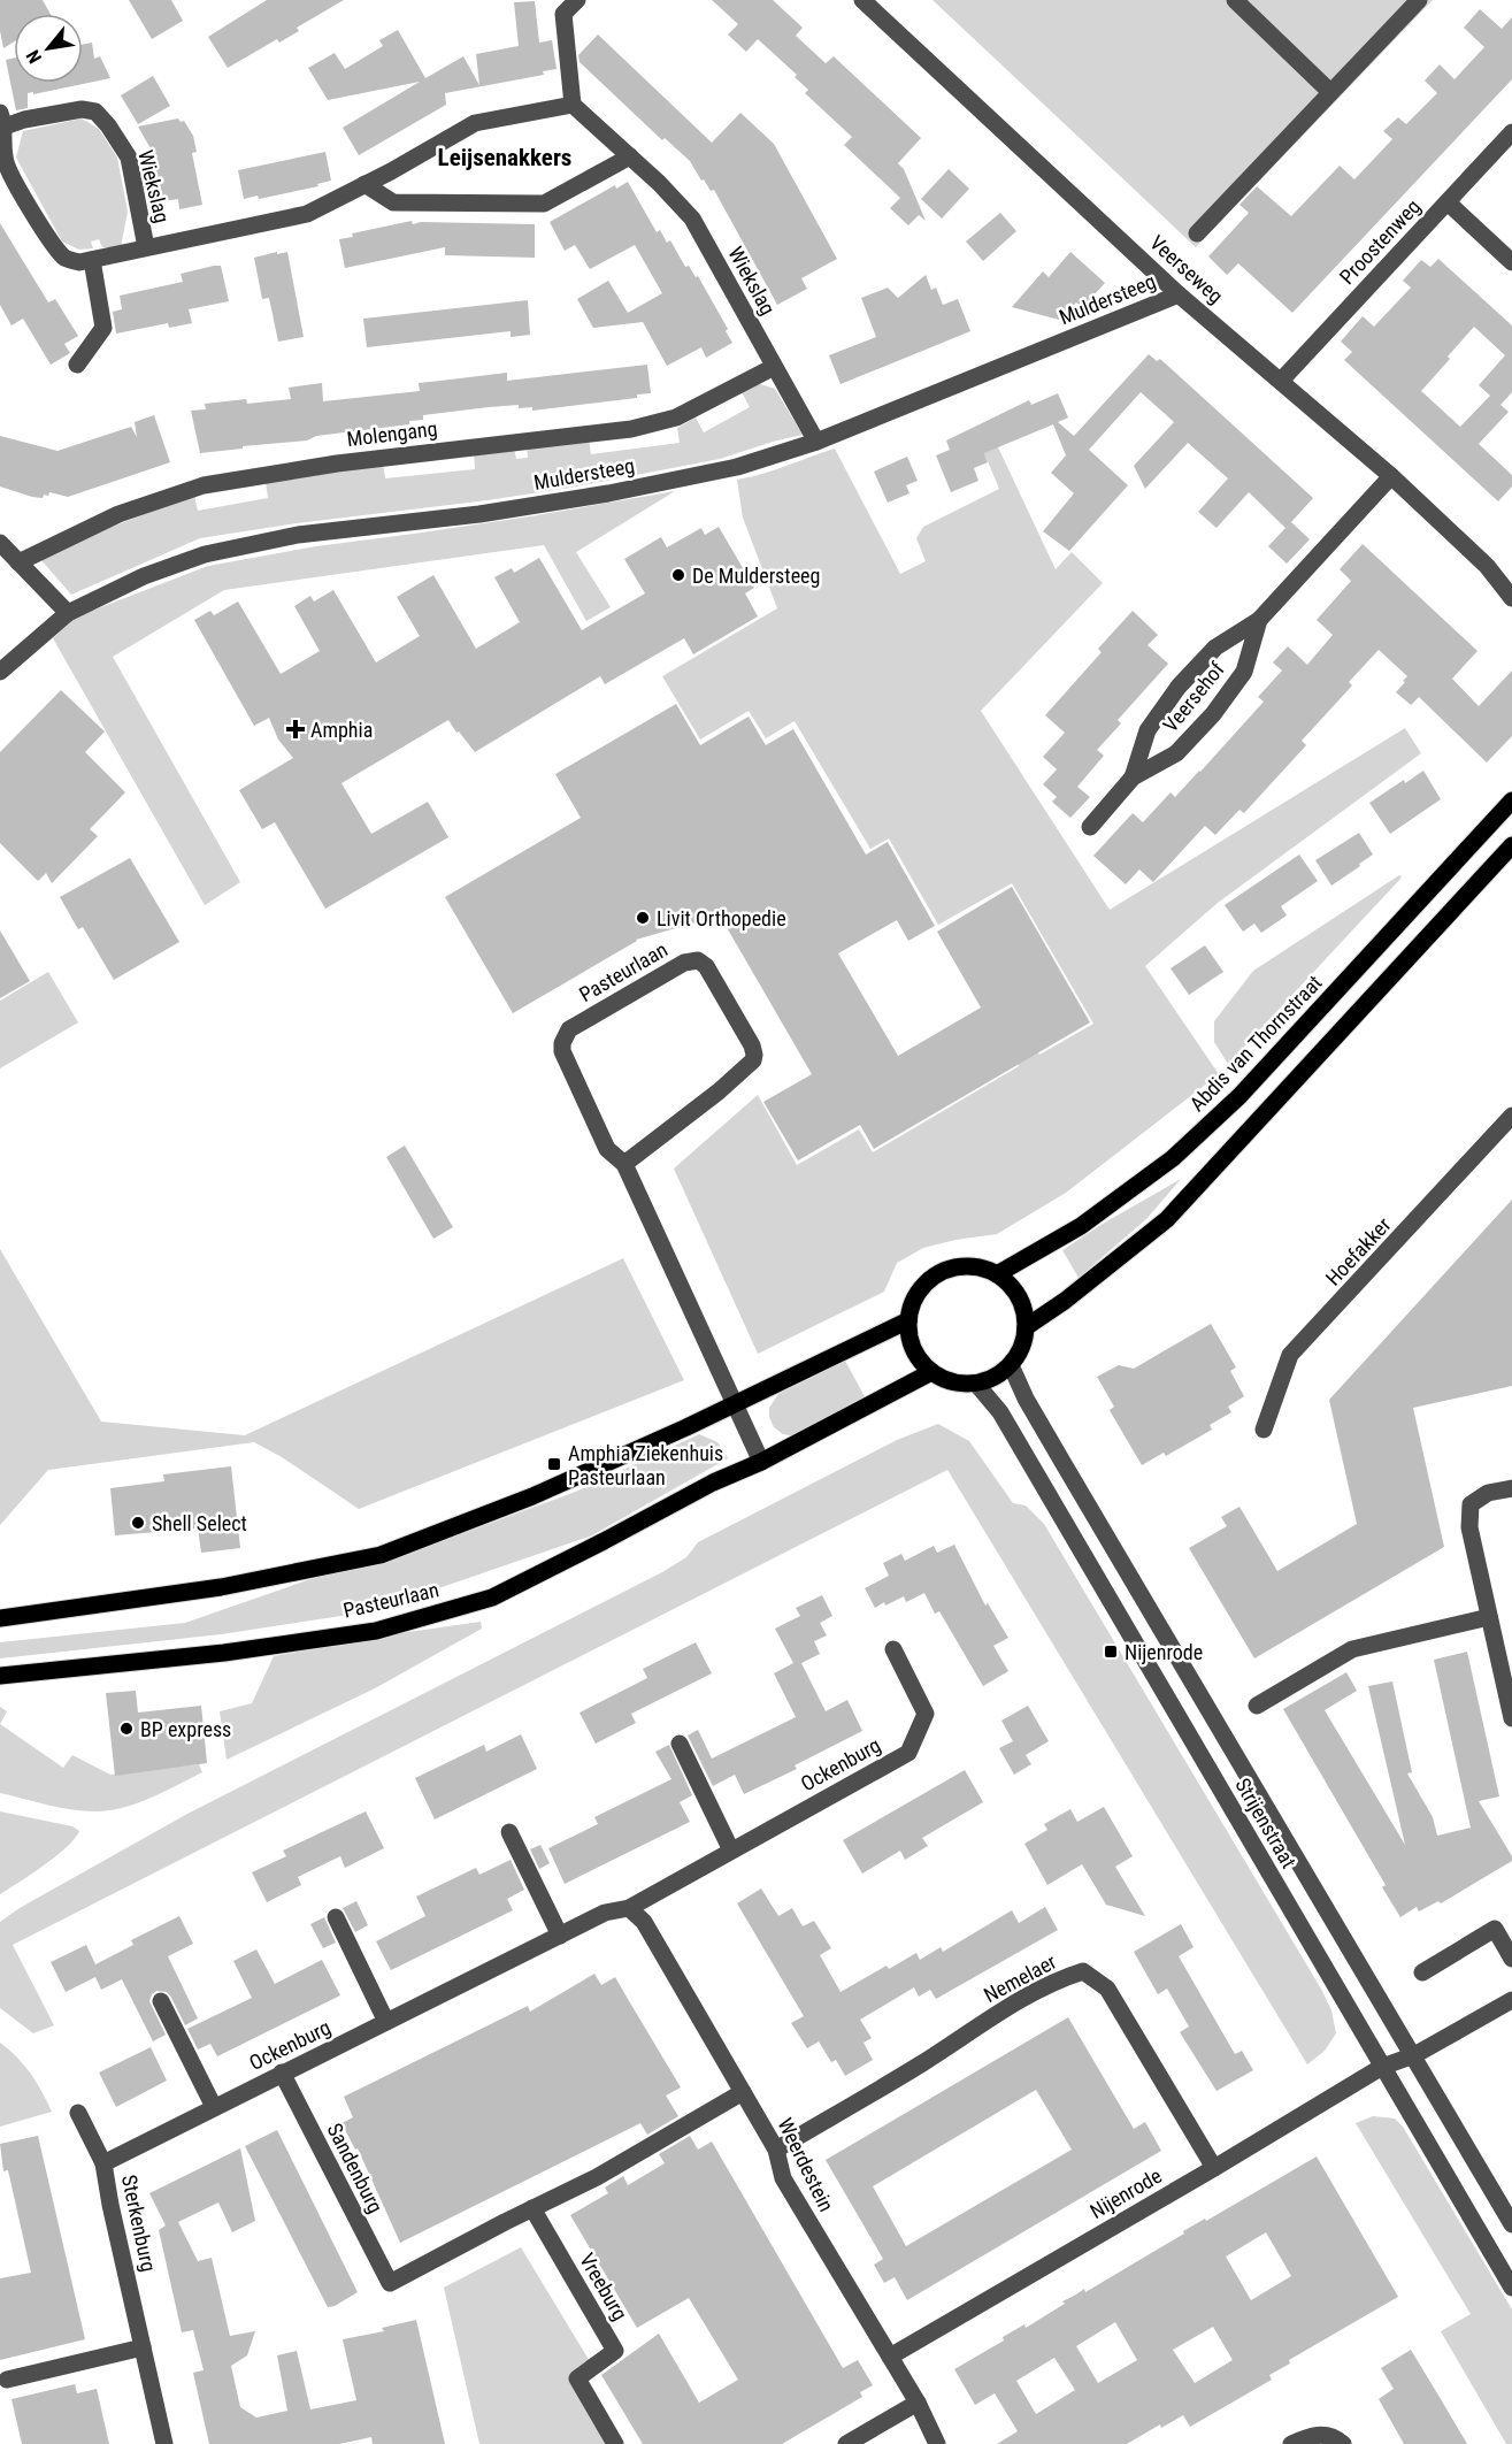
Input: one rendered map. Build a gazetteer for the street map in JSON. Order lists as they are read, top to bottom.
{
  "streets": {
    "main road": ["Pasteurlaan", "Abdis van Thornstraat"],
    "street": [
      "Wiekslag",
      "Proostenweg",
      "Veerseweg",
      "Muldersteeg",
      "Molengang",
      "Veersehof",
      "Hoefakker",
      "Ockenburg",
      "Strijenstraat",
      "Nemelaer",
      "Weerdestein",
      "Sandenburg",
      "Nijenrode",
      "Sterkenburg",
      "Vreeburg"
    ]
  },
  "crossings": [
    ["Wiekslag", "Muldersteeg"],
    ["Wiekslag", "Molengang"],
    ["Proostenweg", "Veerseweg"],
    ["Veerseweg", "Muldersteeg"],
    ["Veerseweg", "Veersehof"],
    ["Pasteurlaan", "Abdis van Thornstraat"],
    ["Pasteurlaan", "Strijenstraat"],
    ["Abdis van Thornstraat", "Strijenstraat"],
    ["Ockenburg", "Weerdestein"],
    ["Ockenburg", "Sandenburg"],
    ["Ockenburg", "Sterkenburg"],
    ["Strijenstraat", "Nijenrode"],
    ["Nemelaer", "Weerdestein"],
    ["Nemelaer", "Nijenrode"],
    ["Weerdestein", "Nijenrode"],
    ["Sandenburg", "Vreeburg"]
  ],
  "districts": ["Leijsenakkers"],
  "places": {
    "other": [
      "De Muldersteeg",
      "Livit Orthopedie",
      "Shell Select",
      "BP express"
    ],
    "health": ["Amphia"],
    "transit": ["Amphia Ziekenhuis Pasteurlaan", "Nijenrode"]
  },
  "north": "bottom left"
}
